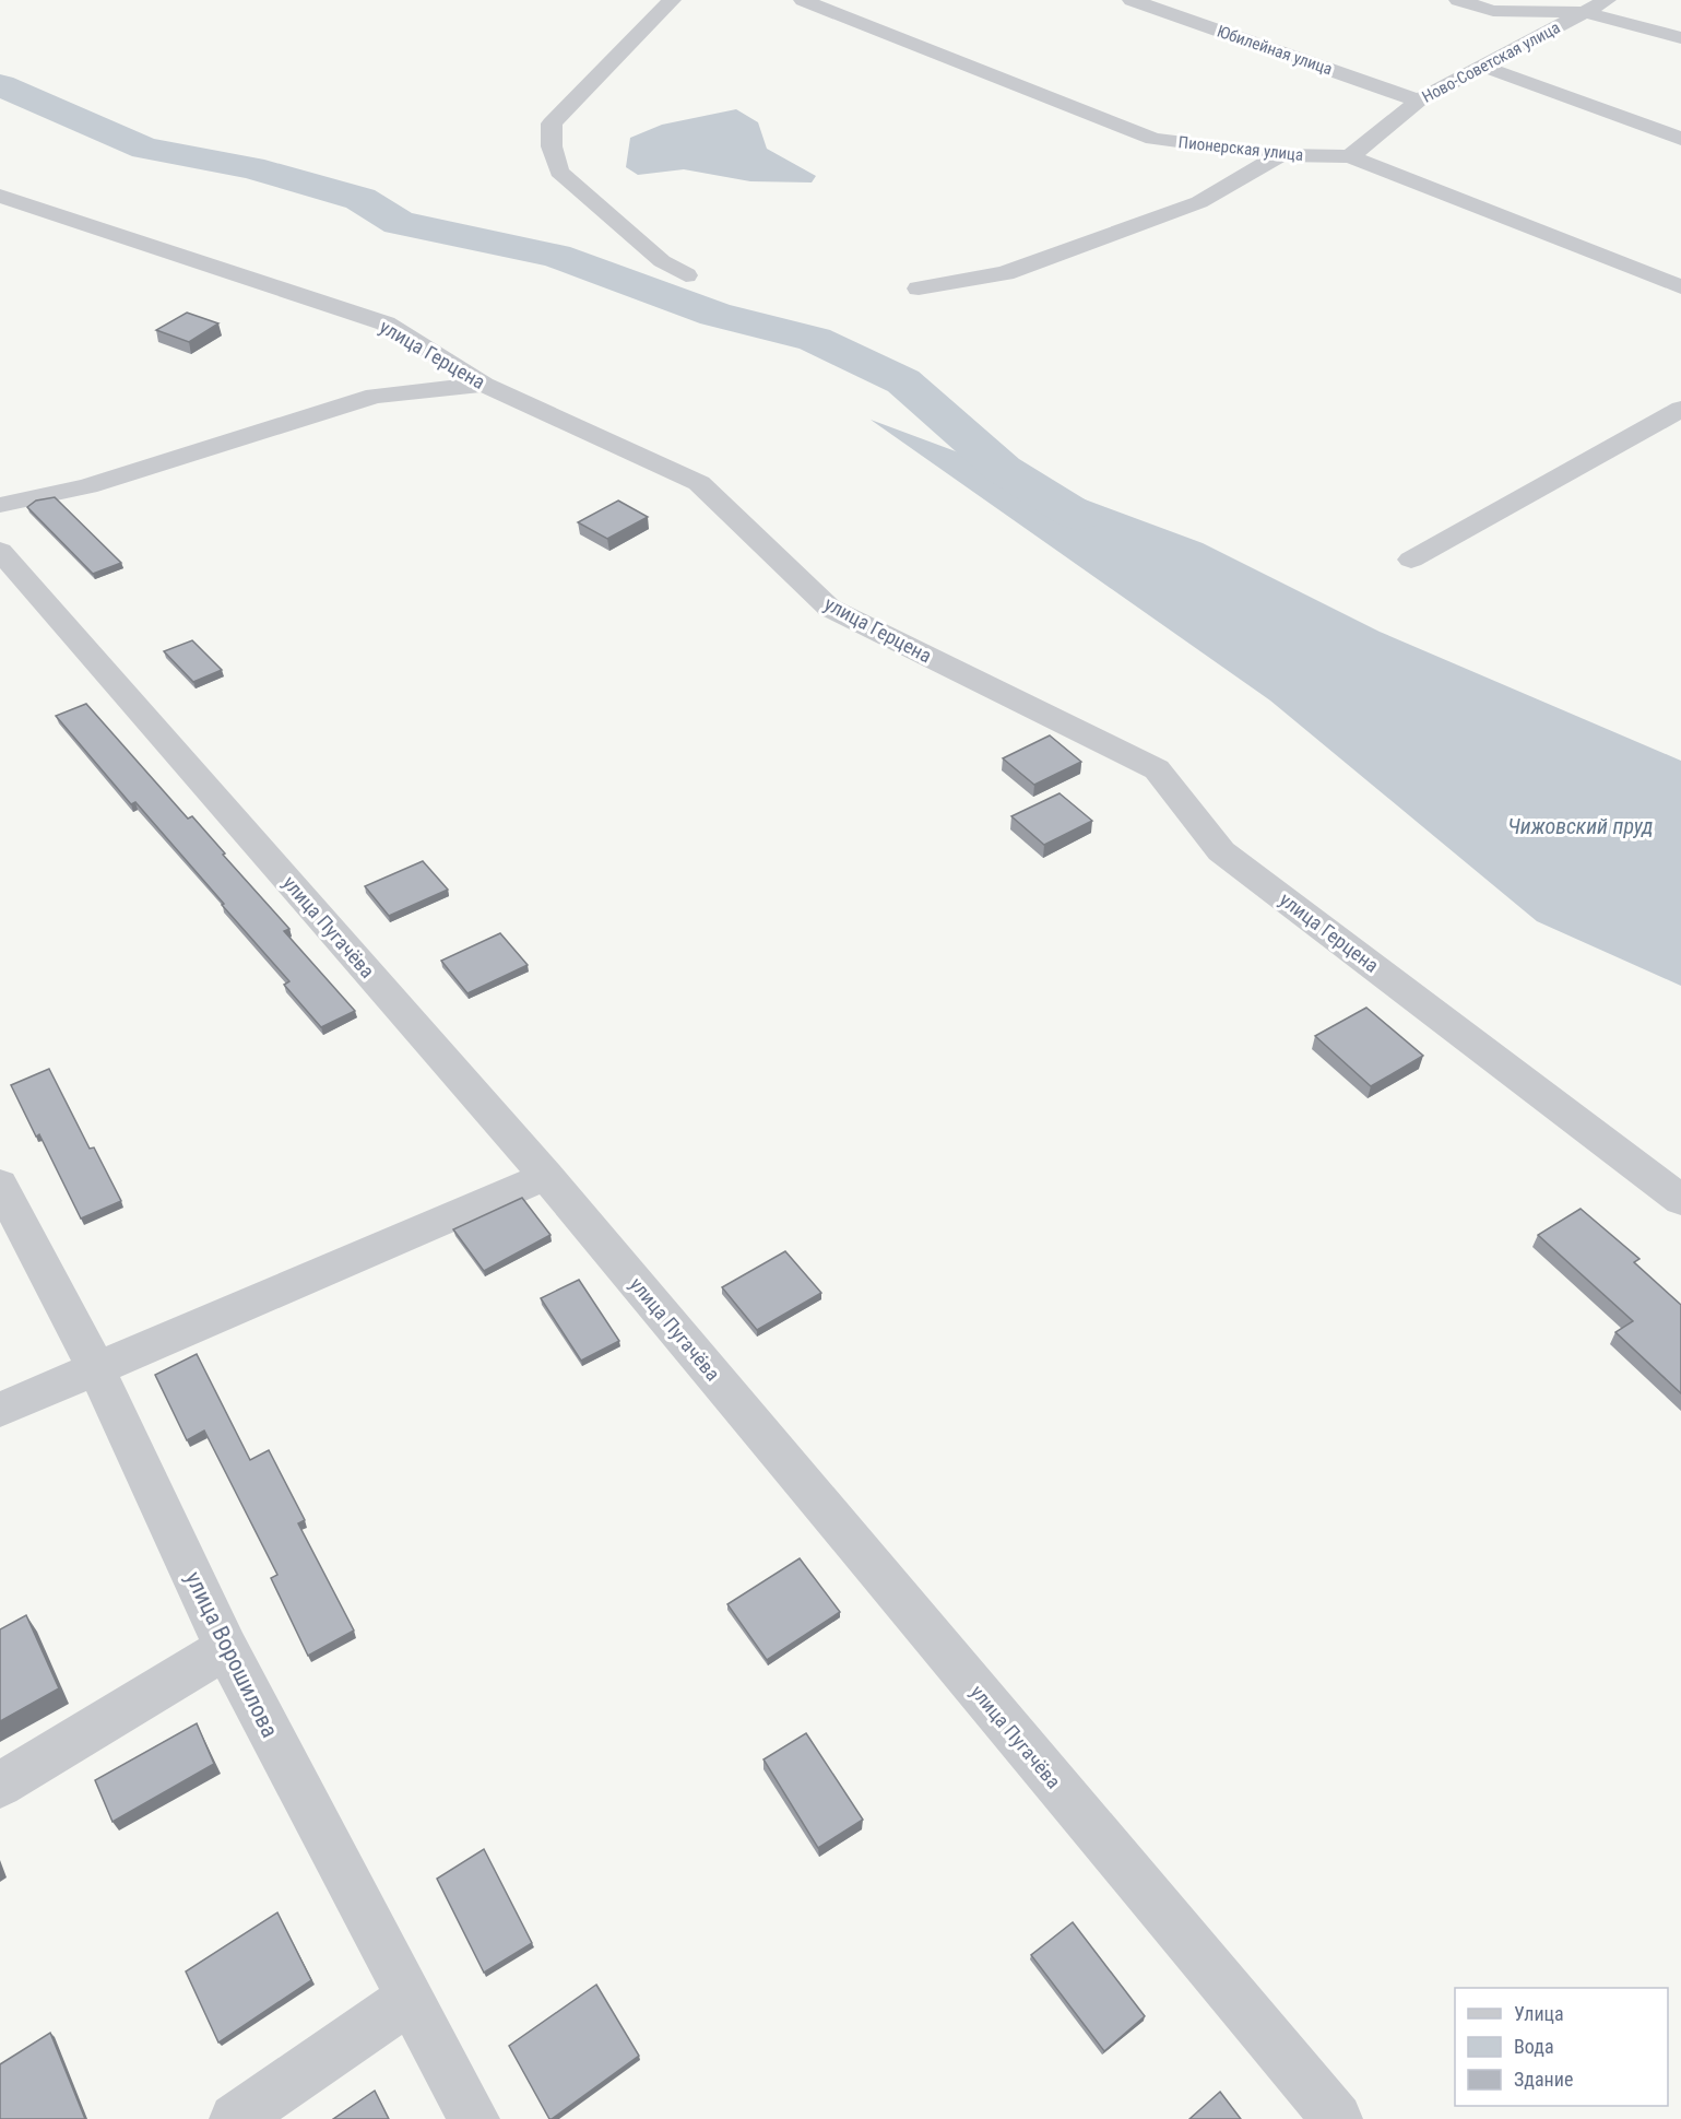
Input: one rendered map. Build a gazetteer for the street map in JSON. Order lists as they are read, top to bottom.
{
  "streets": {
    "street": [
      "Юбилейная улица",
      "Ново-Советская улица",
      "Пионерская улица",
      "улица Герцена",
      "улица Пугачёва",
      "улица Ворошилова"
    ]
  },
  "crossings": [
    ["Юбилейная улица", "Ново-Советская улица"],
    ["Ново-Советская улица", "Пионерская улица"]
  ],
  "water": ["Чижовский пруд"],
  "legend": ["Улица", "Вода", "Здание"]
}
